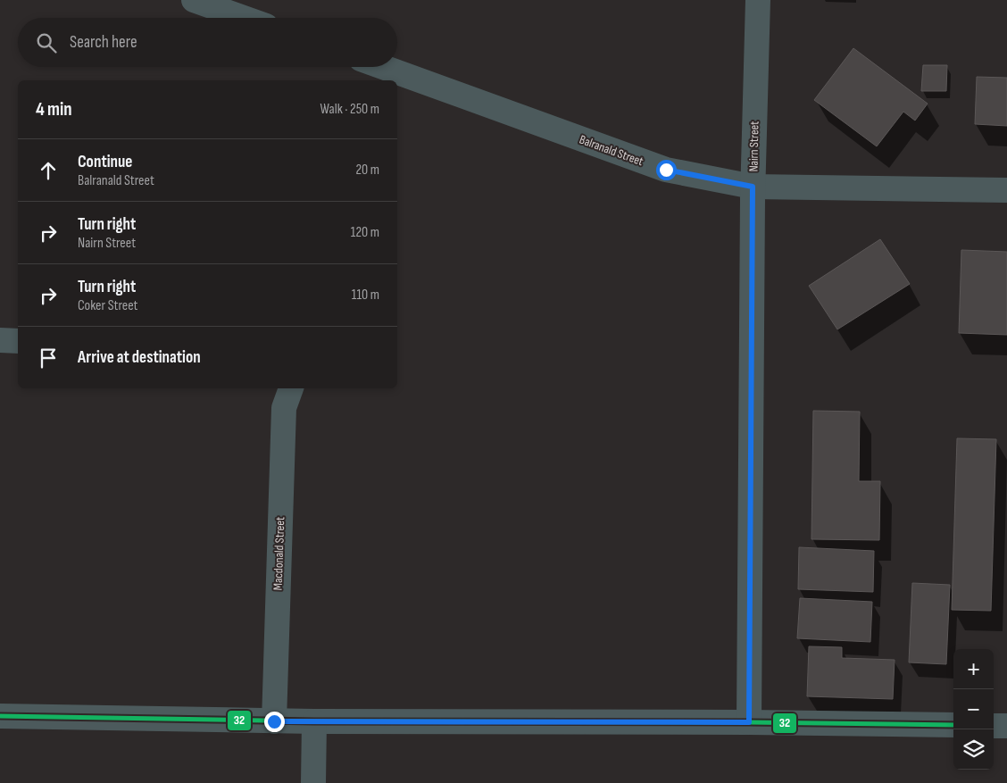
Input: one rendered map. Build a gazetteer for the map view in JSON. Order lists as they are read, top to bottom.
{
  "streets": {
    "street": ["Nairn Street", "Balranald Street", "Macdonald Street"]
  },
  "crossings": [
    ["Nairn Street", "Balranald Street"]
  ],
  "lines": ["transit line 32"],
  "page": {
    "search": "Search here",
    "heading": ["4 min", "Walk · 250 m"],
    "list": [
      ["Continue", "Balranald Street", "20 m"],
      ["Turn right", "Nairn Street", "120 m"],
      ["Turn right", "Coker Street", "110 m"],
      "Arrive at destination"
    ],
    "map_buttons": ["+", "−"]
  }
}
